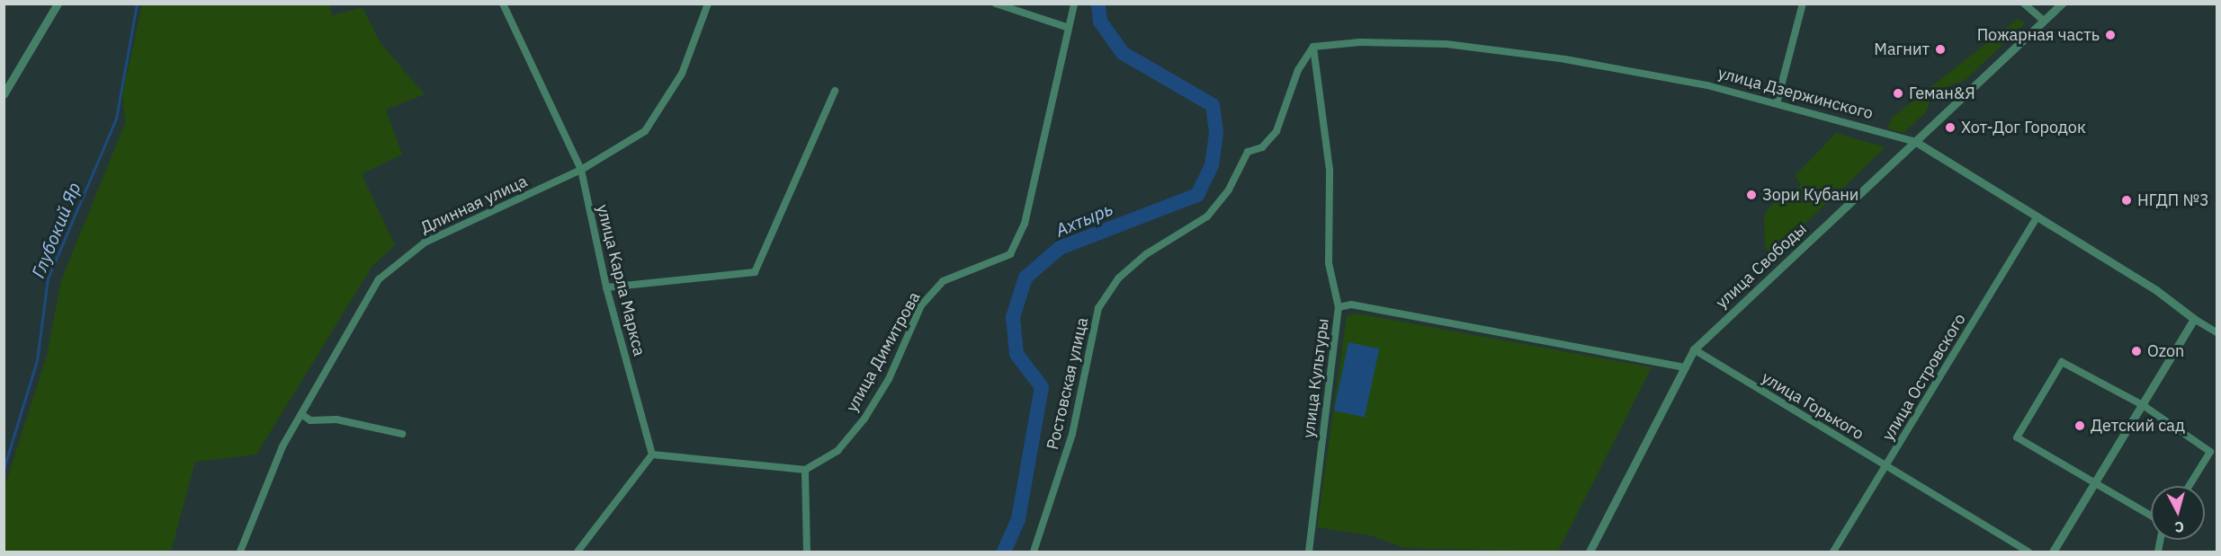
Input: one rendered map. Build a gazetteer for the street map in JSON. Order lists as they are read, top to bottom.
{
  "streets": {
    "street": [
      "улица Дзержинского",
      "Длинная улица",
      "улица Свободы",
      "улица Карла Маркса",
      "улица Димитрова",
      "улица Островского",
      "улица Культуры",
      "Ростовская улица",
      "улица Горького"
    ]
  },
  "crossings": [
    ["улица Дзержинского", "улица Свободы"],
    ["улица Дзержинского", "улица Островского"],
    ["улица Дзержинского", "улица Культуры"],
    ["улица Дзержинского", "Ростовская улица"],
    ["Длинная улица", "улица Карла Маркса"],
    ["улица Свободы", "улица Горького"],
    ["улица Островского", "улица Горького"],
    ["улица Культуры", "Ростовская улица"]
  ],
  "water": ["Ахтырь", "Глубокий Яр"],
  "places": [
    "Пожарная часть",
    "Магнит",
    "Геман&Я",
    "Хот-Дог Городок",
    "Зори Кубани",
    "НГДП №3",
    "Ozon",
    "Детский сад"
  ],
  "north": "bottom"
}
